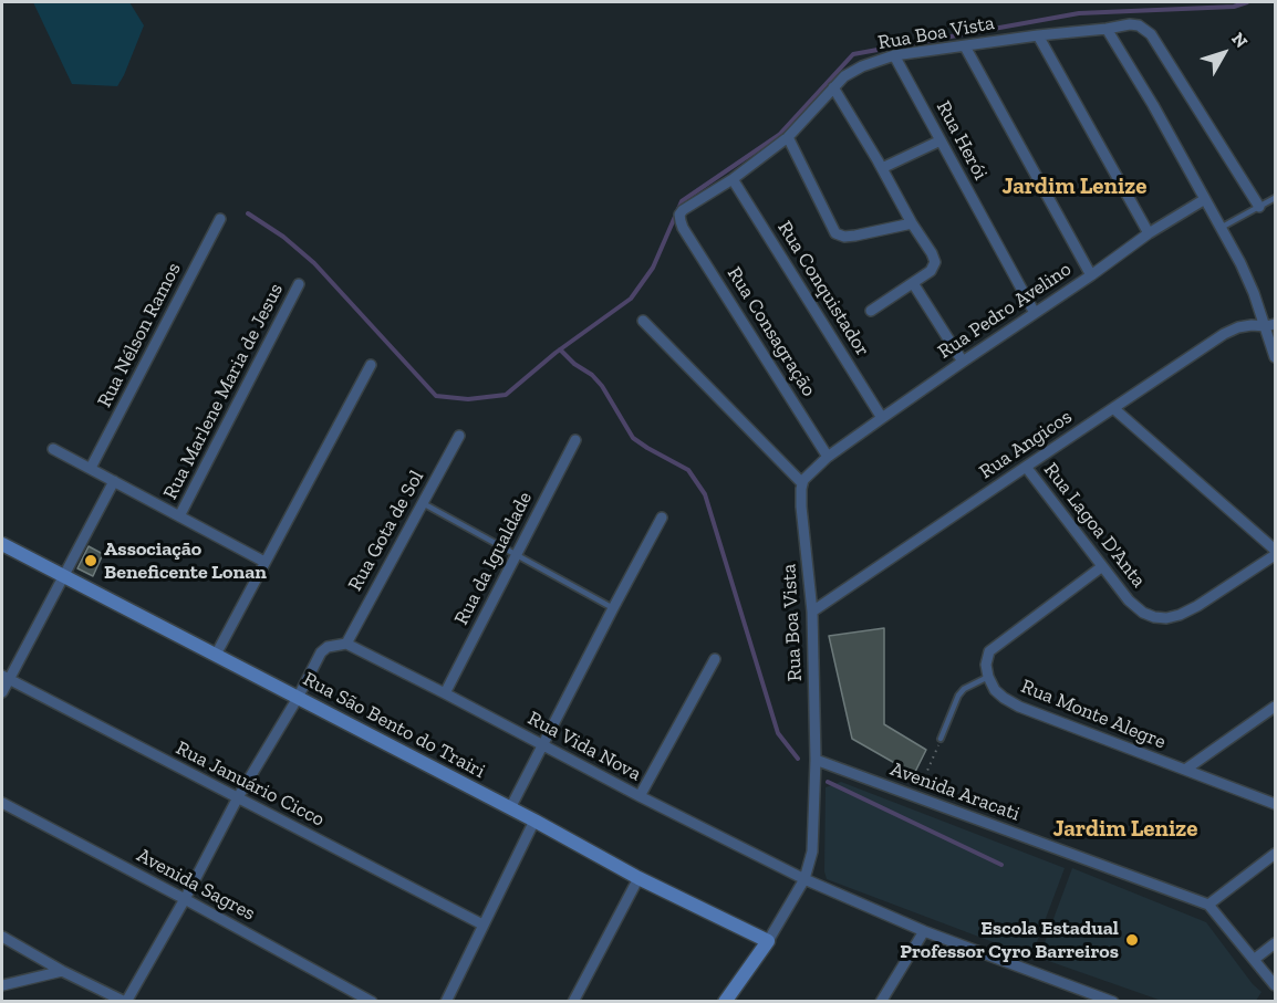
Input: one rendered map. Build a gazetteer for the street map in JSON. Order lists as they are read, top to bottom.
{
  "streets": {
    "street": [
      "Rua Boa Vista",
      "Rua Herói",
      "Rua Conquistador",
      "Rua Pedro Avelino",
      "Rua Consagração",
      "Rua Nélson Ramos",
      "Rua Marlene Maria de Jesus",
      "Rua Angicos",
      "Rua Lagoa D'Anta",
      "Rua Gota de Sol",
      "Rua da Igualdade",
      "Rua Monte Alegre",
      "Rua São Bento do Trairi",
      "Rua Vida Nova",
      "Rua Januário Cicco",
      "Avenida Aracati",
      "Avenida Sagres"
    ]
  },
  "crossings": [
    ["Rua Boa Vista", "Rua Herói"],
    ["Rua Boa Vista", "Rua Conquistador"],
    ["Rua Boa Vista", "Rua Consagração"],
    ["Rua Boa Vista", "Rua Angicos"],
    ["Rua Boa Vista", "Avenida Aracati"],
    ["Rua Herói", "Rua Pedro Avelino"],
    ["Rua Conquistador", "Rua Pedro Avelino"],
    ["Rua Pedro Avelino", "Rua Consagração"],
    ["Rua Angicos", "Rua Lagoa D'Anta"],
    ["Rua Gota de Sol", "Rua Vida Nova"],
    ["Rua da Igualdade", "Rua Vida Nova"]
  ],
  "districts": ["Jardim Lenize", "Jardim Lenize"],
  "places": ["Associação Beneficente Lonan", "Escola Estadual Professor Cyro Barreiros"],
  "north": "top right"
}
